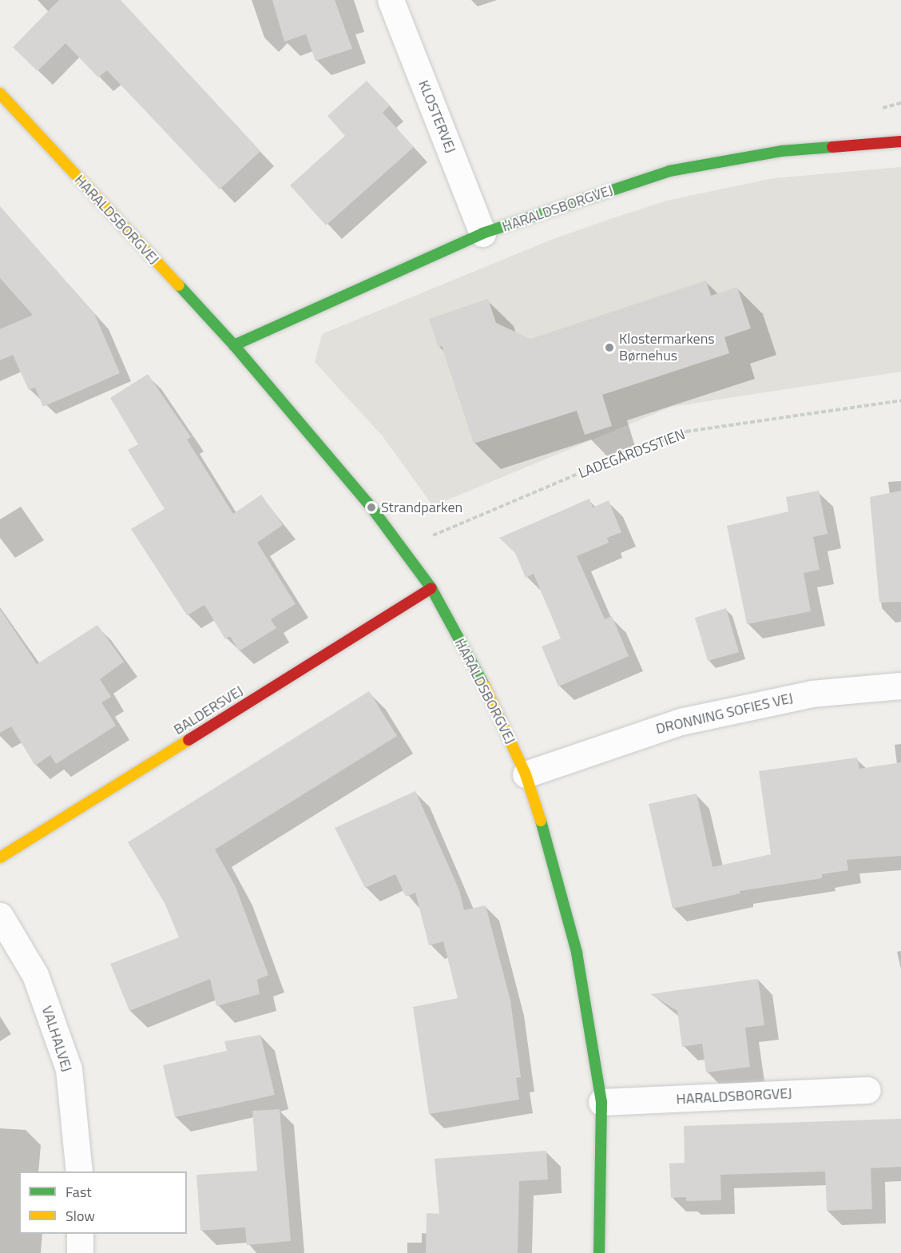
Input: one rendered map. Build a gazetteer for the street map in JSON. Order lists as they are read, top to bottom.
{
  "streets": {
    "street": [
      "KLOSTERVEJ",
      "HARALDSBORGVEJ",
      "BALDERSVEJ",
      "DRONNING SOFIES VEJ",
      "VALHALVEJ"
    ],
    "path": ["LADEGÅRDSSTIEN"]
  },
  "crossings": [
    ["KLOSTERVEJ", "HARALDSBORGVEJ"],
    ["HARALDSBORGVEJ", "LADEGÅRDSSTIEN"],
    ["HARALDSBORGVEJ", "BALDERSVEJ"],
    ["HARALDSBORGVEJ", "DRONNING SOFIES VEJ"]
  ],
  "places": ["Klostermarkens Børnehus", "Strandparken"],
  "legend": ["Fast", "Slow"]
}
